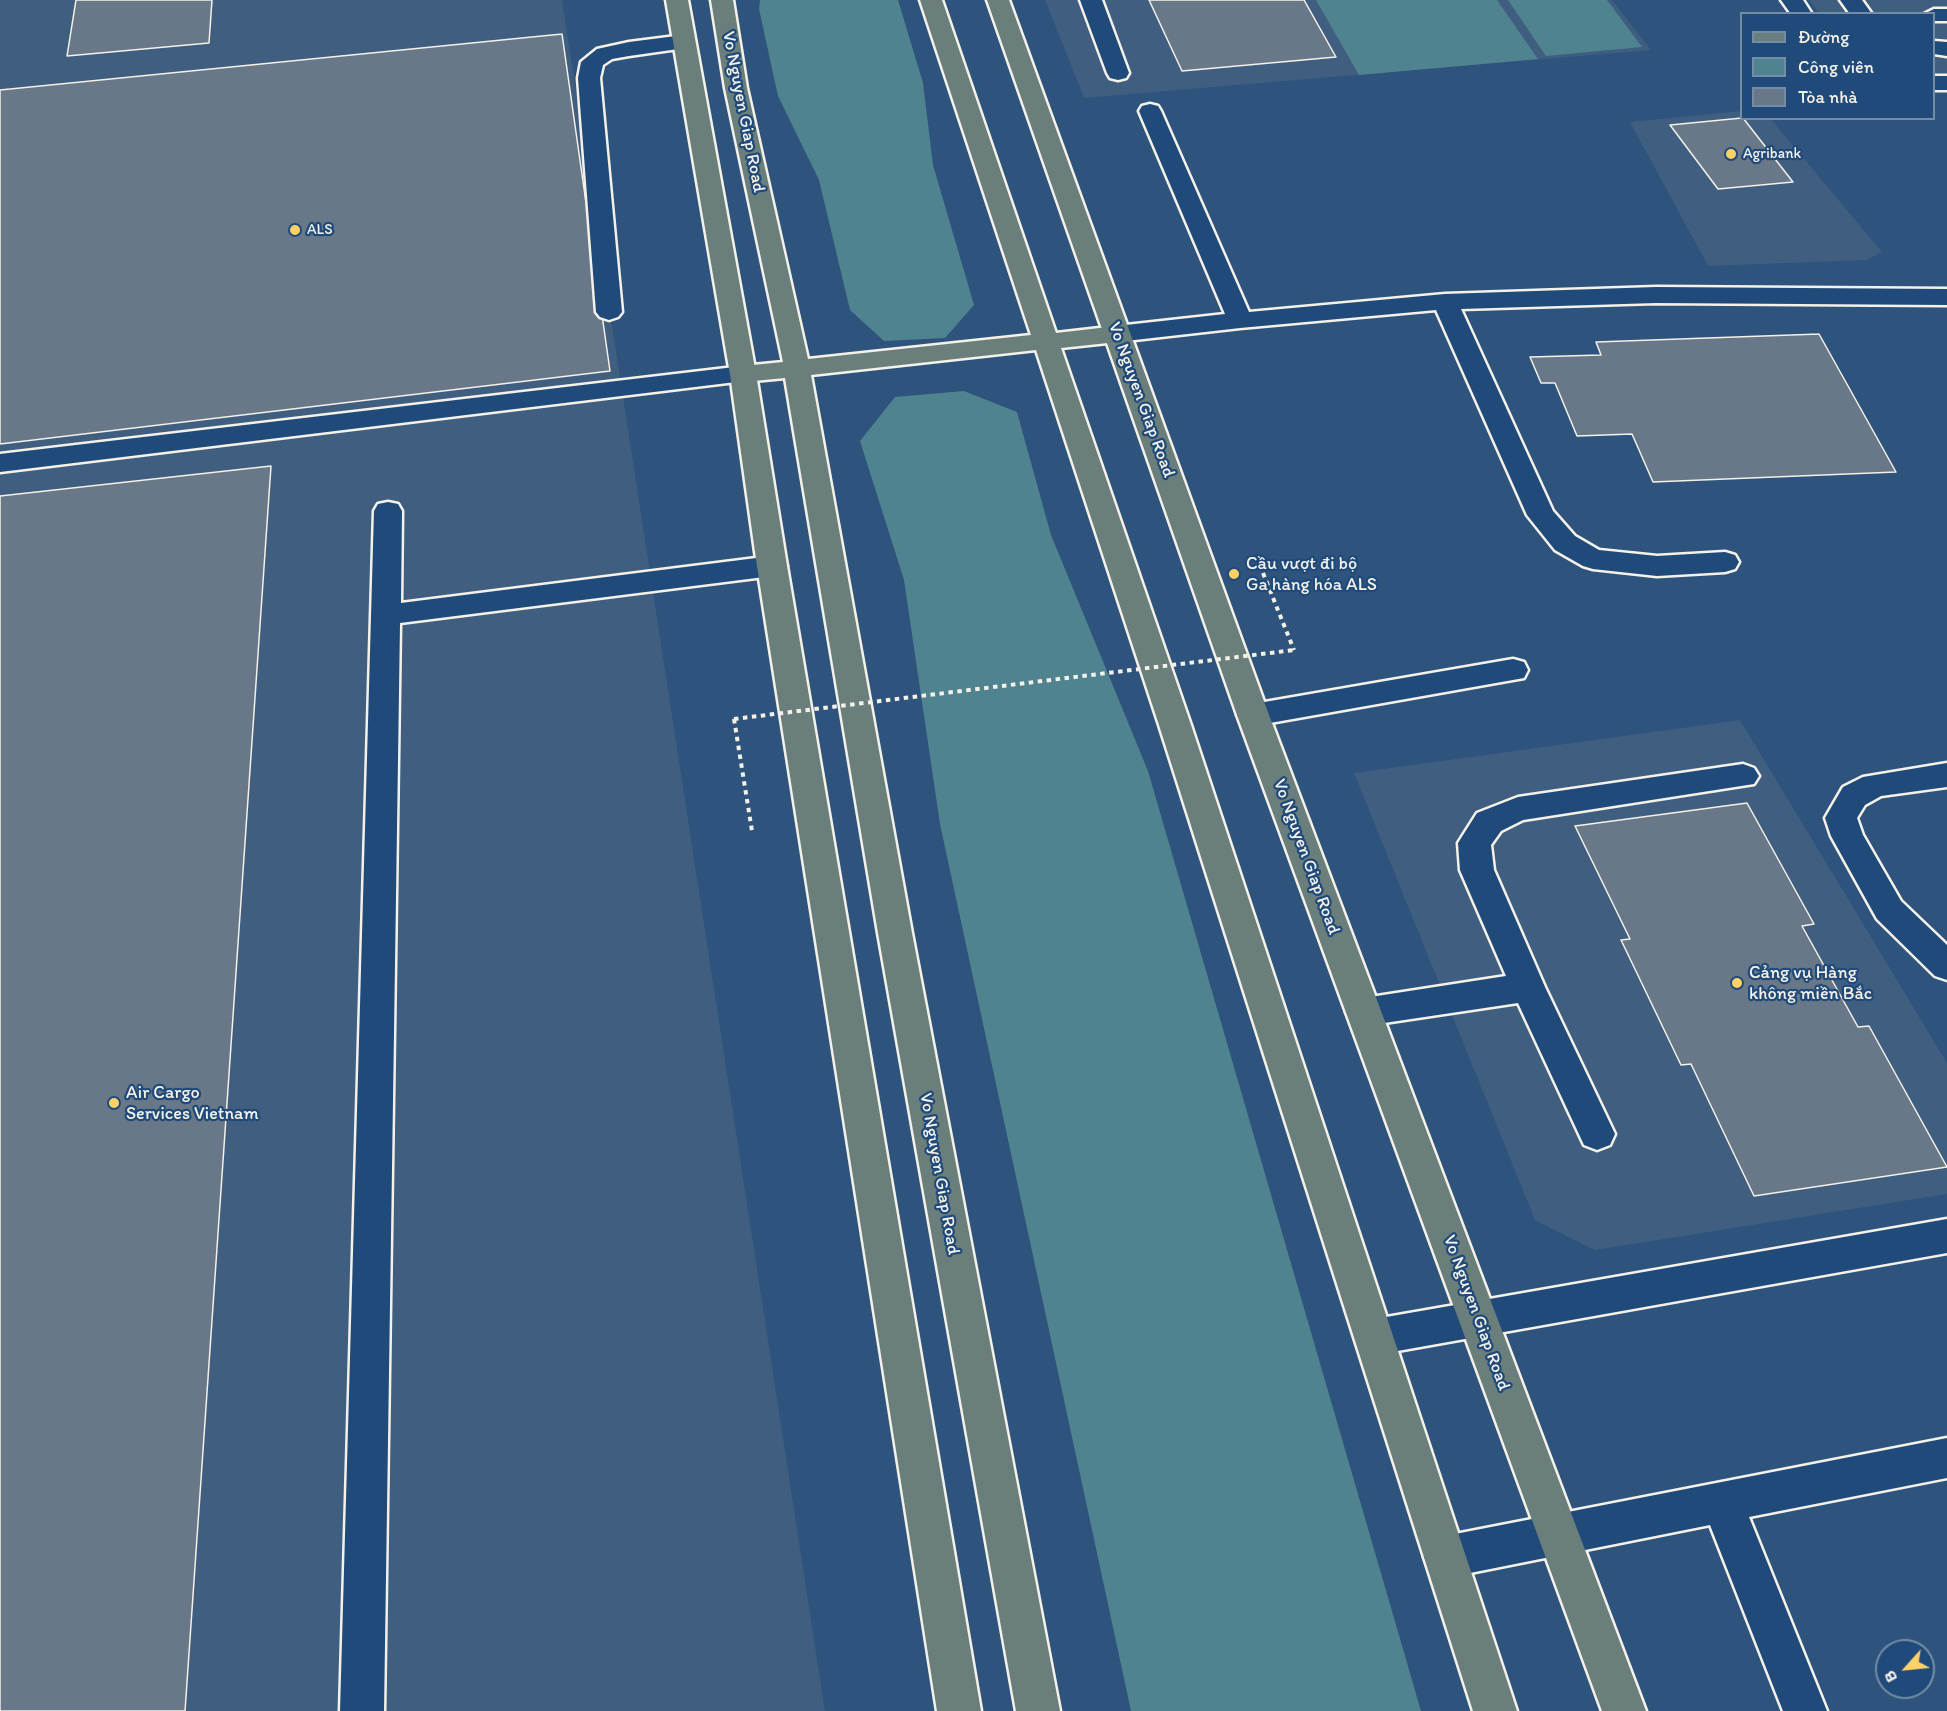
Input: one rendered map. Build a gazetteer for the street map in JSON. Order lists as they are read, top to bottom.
{
  "streets": {
    "main road": ["Vo Nguyen Giap Road"]
  },
  "places": [
    "Agribank",
    "ALS",
    "Cầu vượt đi bộ Ga hàng hóa ALS",
    "Cảng vụ Hàng không miền Bắc",
    "Air Cargo Services Vietnam"
  ],
  "legend": ["Đường", "Công viên", "Tòa nhà"],
  "north": "bottom left"
}
